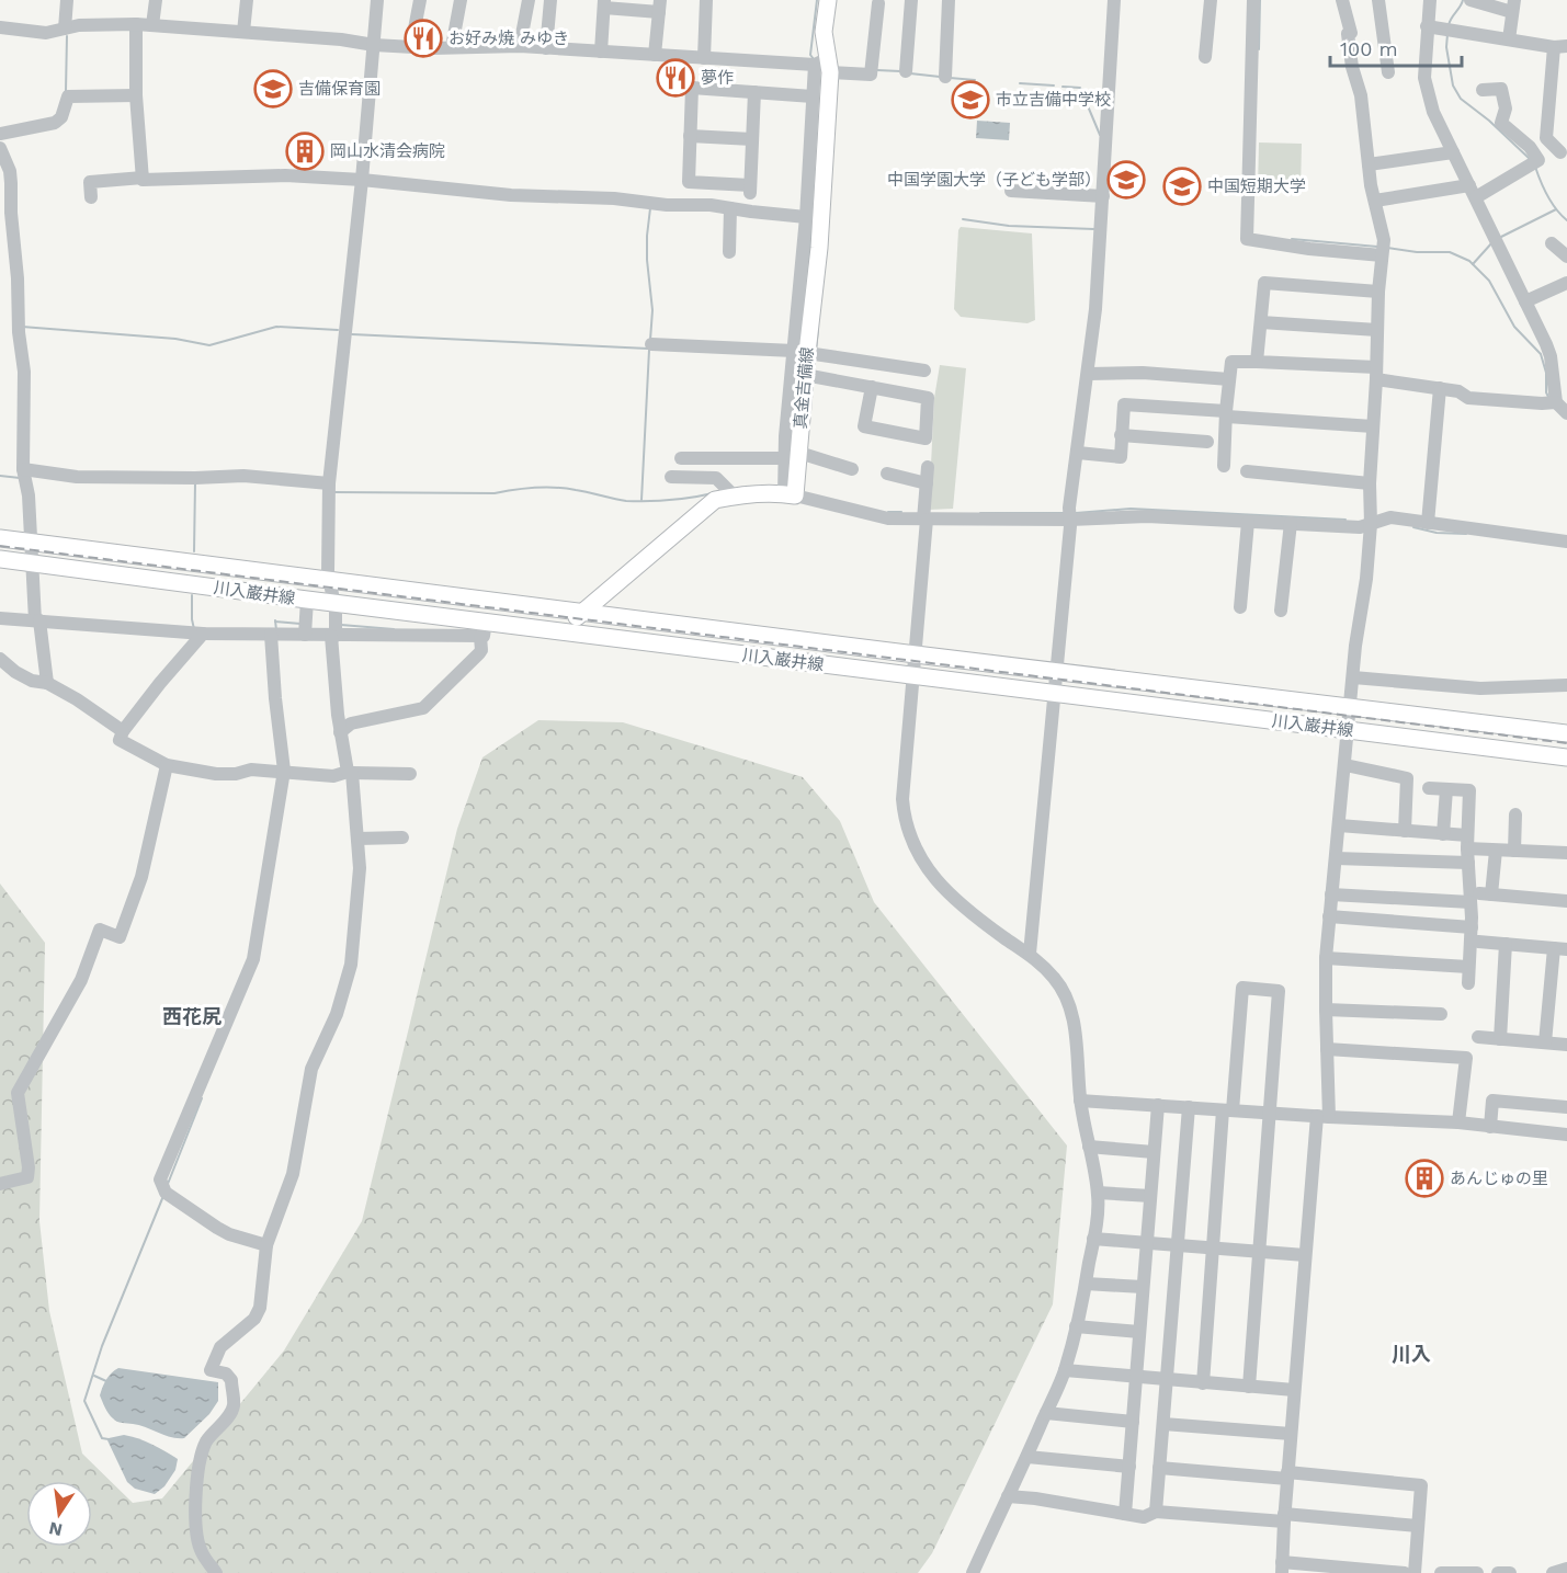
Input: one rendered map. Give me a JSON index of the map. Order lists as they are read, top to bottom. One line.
{"streets":{"main road":["真金吉備線","川入巌井線"]},"districts":["西花尻","川入"],"places":{"restaurant":["お好み焼 みゆき","夢作"],"school or university":["吉備保育園","市立吉備中学校","中国学園大学（子ども学部）","中国短期大学"],"building":["岡山水清会病院","あんじゅの里"]},"scale_bar":"100 m","north":"bottom"}
